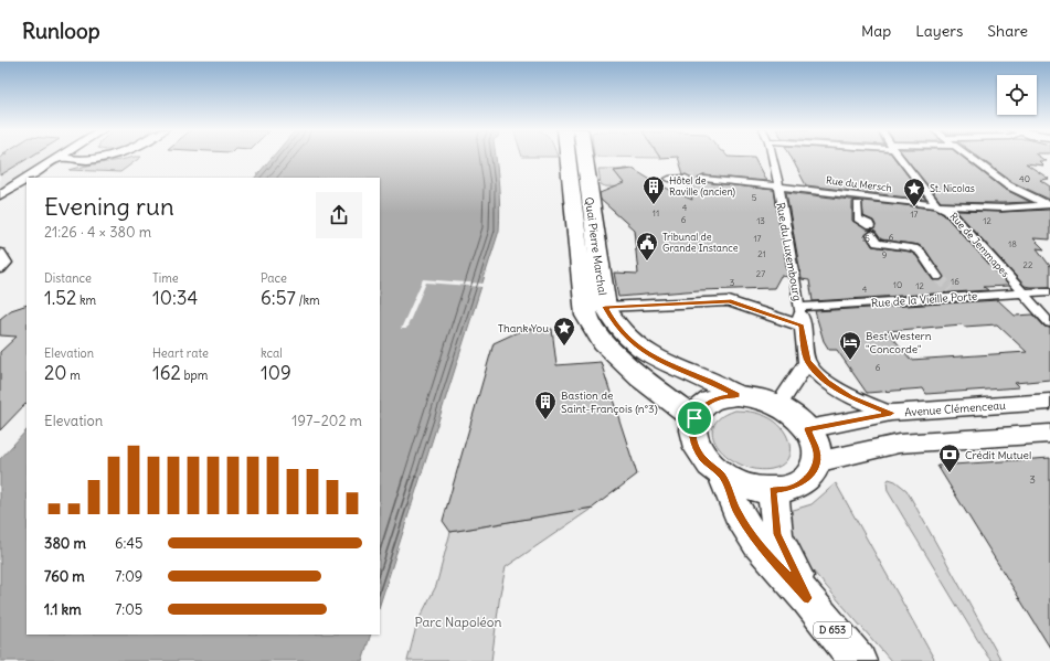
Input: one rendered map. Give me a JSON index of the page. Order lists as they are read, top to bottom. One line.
{"streets":{"main road":["Quai Pierre Marchal","D 653"],"street":["Rue du Mersch","Rue de Jemmapes","Rue du Luxembourg","Rue de la Vieille Porte","Avenue Clémenceau"]},"crossings":[["Rue du Mersch","Rue de Jemmapes"],["Rue du Mersch","Rue du Luxembourg"],["Rue de Jemmapes","Rue de la Vieille Porte"],["Quai Pierre Marchal","Avenue Clémenceau"],["Quai Pierre Marchal","D 653"],["Rue du Luxembourg","Rue de la Vieille Porte"],["Avenue Clémenceau","D 653"]],"parks":["Parc Napoléon"],"places":{"building":["Hôtel de Raville (ancien)","Bastion de Saint-François (n°3)"],"place":["St. Nicolas","Thank You"],"public building":["Tribunal de Grande Instance"],"hotel":["Best Western \"Concorde\""],"bank":["Crédit Mutuel"]},"house_numbers":["40","5","4","11","17","6","13","12","6","17","15","18","21","9","22","27","16","3","10","12","4","6","3"],"page":{"header":"Runloop","nav":["Map","Layers","Share"],"heading":["Evening run","21:26 · 4 × 380 m"],"stats":[["Distance","1.52 km"],["Time","10:34"],["Pace","6:57 /km"],["Elevation","20 m"],["Heart rate","162 bpm"],["kcal","109"]],"chart":["Elevation","197–202 m"],"list":[{"name":"380 m","note":"6:45"},{"name":"760 m","note":"7:09"},{"name":"1.1 km","note":"7:05"}]}}
